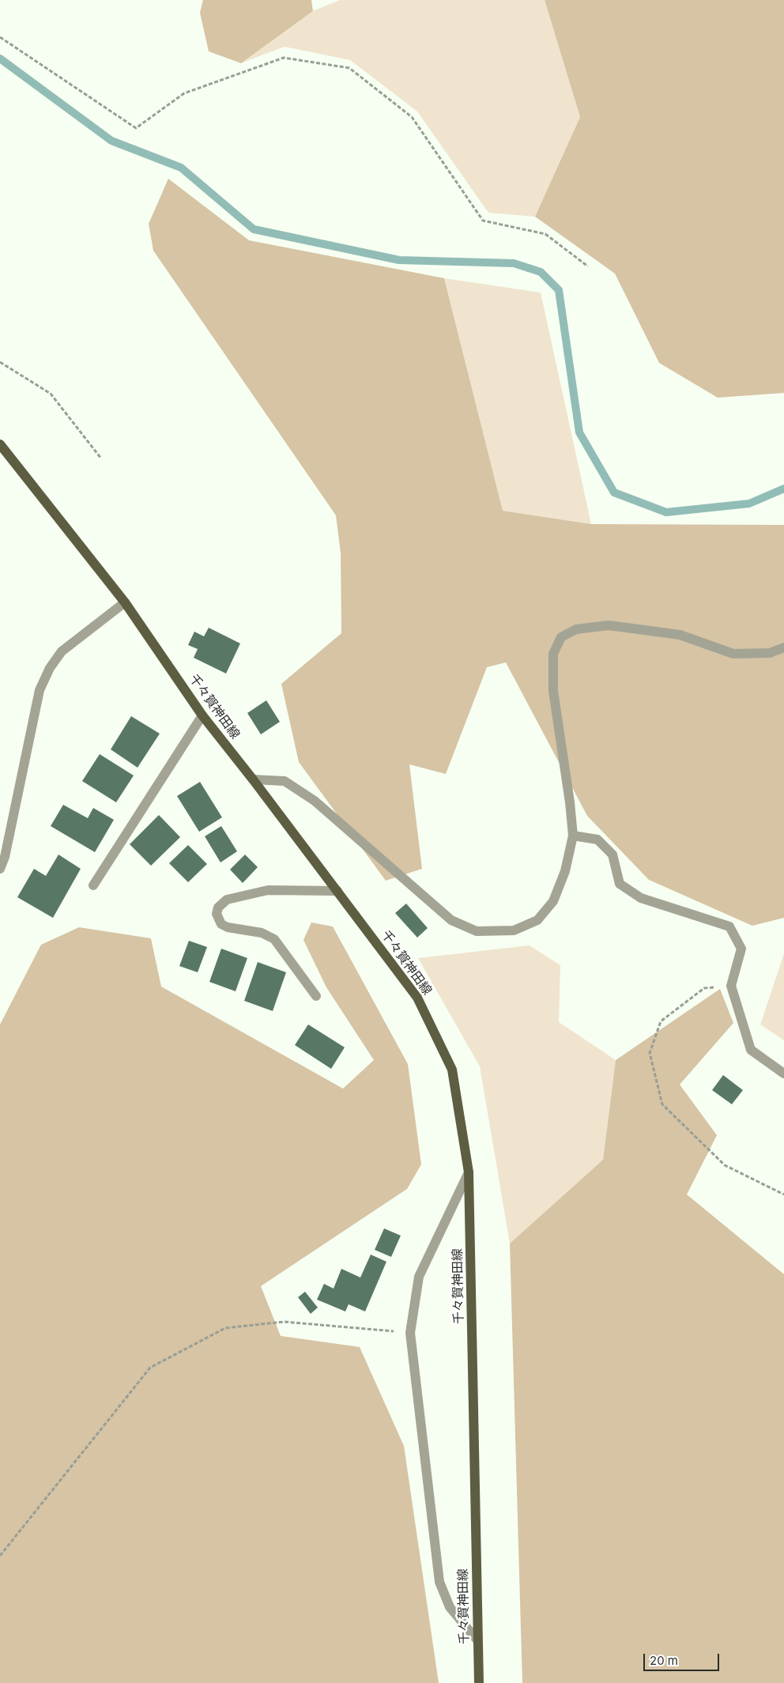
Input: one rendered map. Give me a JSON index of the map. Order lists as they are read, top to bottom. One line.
{"streets":{"main road":["千々賀神田線"]},"scale_bar":"20 m"}
